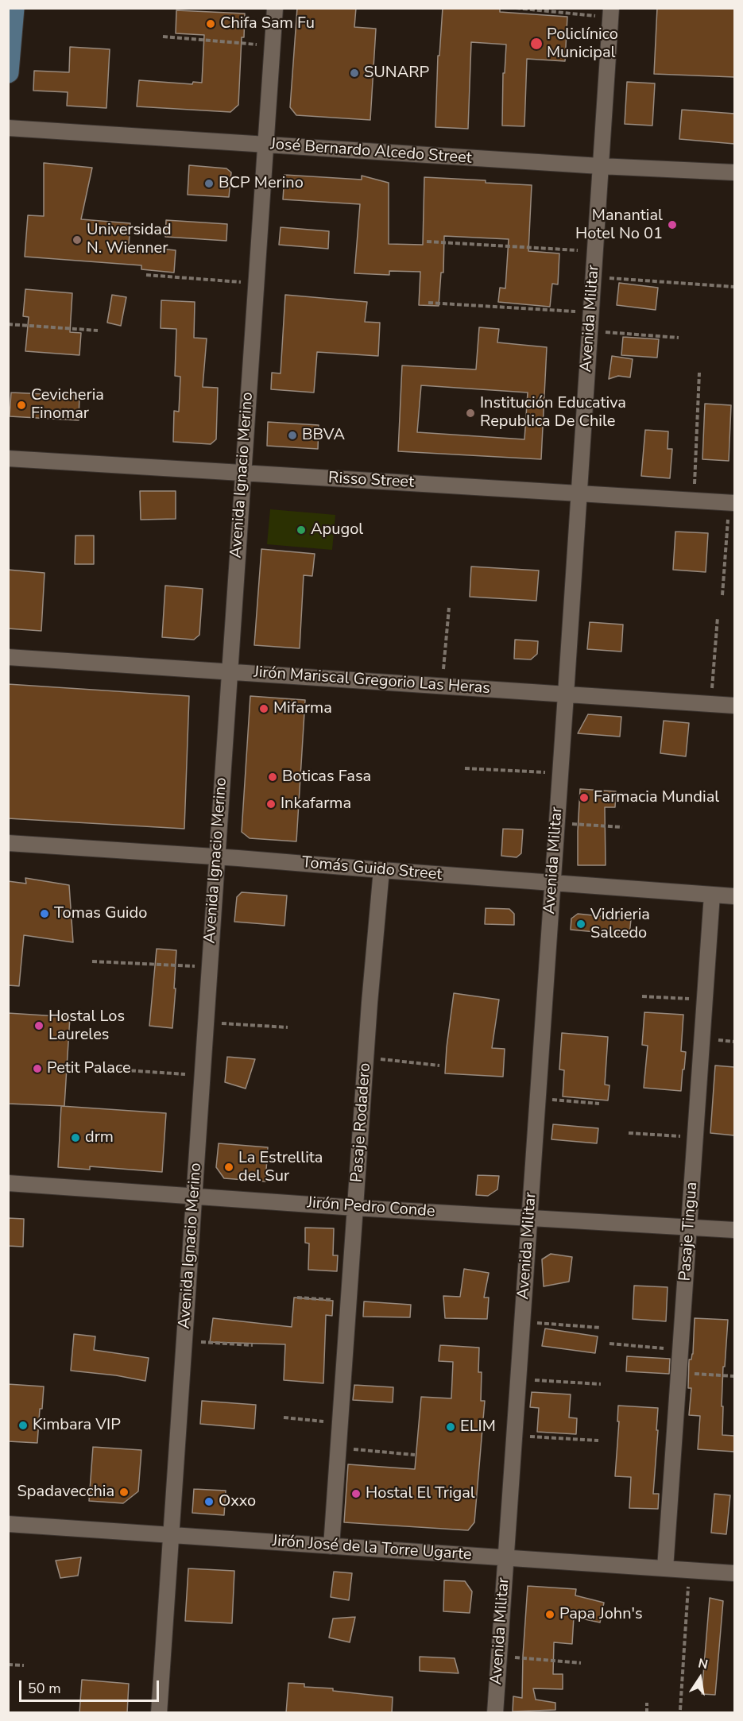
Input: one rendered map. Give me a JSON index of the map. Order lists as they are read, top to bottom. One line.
{"streets":{"street":["José Bernardo Alcedo Street","Avenida Militar","Avenida Ignacio Merino","Risso Street","Jirón Mariscal Gregorio Las Heras","Tomás Guido Street","Pasaje Rodadero","Jirón Pedro Conde","Pasaje Tingua","Jirón José de la Torre Ugarte"]},"crossings":[["José Bernardo Alcedo Street","Avenida Militar"],["José Bernardo Alcedo Street","Avenida Ignacio Merino"],["Avenida Militar","Risso Street"],["Avenida Militar","Jirón Mariscal Gregorio Las Heras"],["Avenida Militar","Tomás Guido Street"],["Avenida Militar","Jirón Pedro Conde"],["Avenida Militar","Jirón José de la Torre Ugarte"],["Avenida Ignacio Merino","Risso Street"],["Avenida Ignacio Merino","Jirón Mariscal Gregorio Las Heras"],["Avenida Ignacio Merino","Tomás Guido Street"],["Avenida Ignacio Merino","Jirón Pedro Conde"],["Avenida Ignacio Merino","Jirón José de la Torre Ugarte"],["Tomás Guido Street","Pasaje Rodadero"],["Tomás Guido Street","Pasaje Tingua"],["Pasaje Rodadero","Jirón Pedro Conde"],["Pasaje Rodadero","Jirón José de la Torre Ugarte"],["Jirón Pedro Conde","Pasaje Tingua"],["Pasaje Tingua","Jirón José de la Torre Ugarte"]],"places":["Chifa Sam Fu","Policlínico Municipal","SUNARP","BCP Merino","Manantial Hotel No 01","Universidad N. Wienner","Cevicheria Finomar","Institución Educativa Republica De Chile","BBVA","Apugol","Mifarma","Boticas Fasa","Farmacia Mundial","Inkafarma","Tomas Guido","Vidrieria Salcedo","Hostal Los Laureles","Petit Palace","drm","La Estrellita del Sur","Kimbara VIP","ELIM","Spadavecchia","Hostal El Trigal","Oxxo","Papa John's"],"scale_bar":"50 m","north":"top"}
